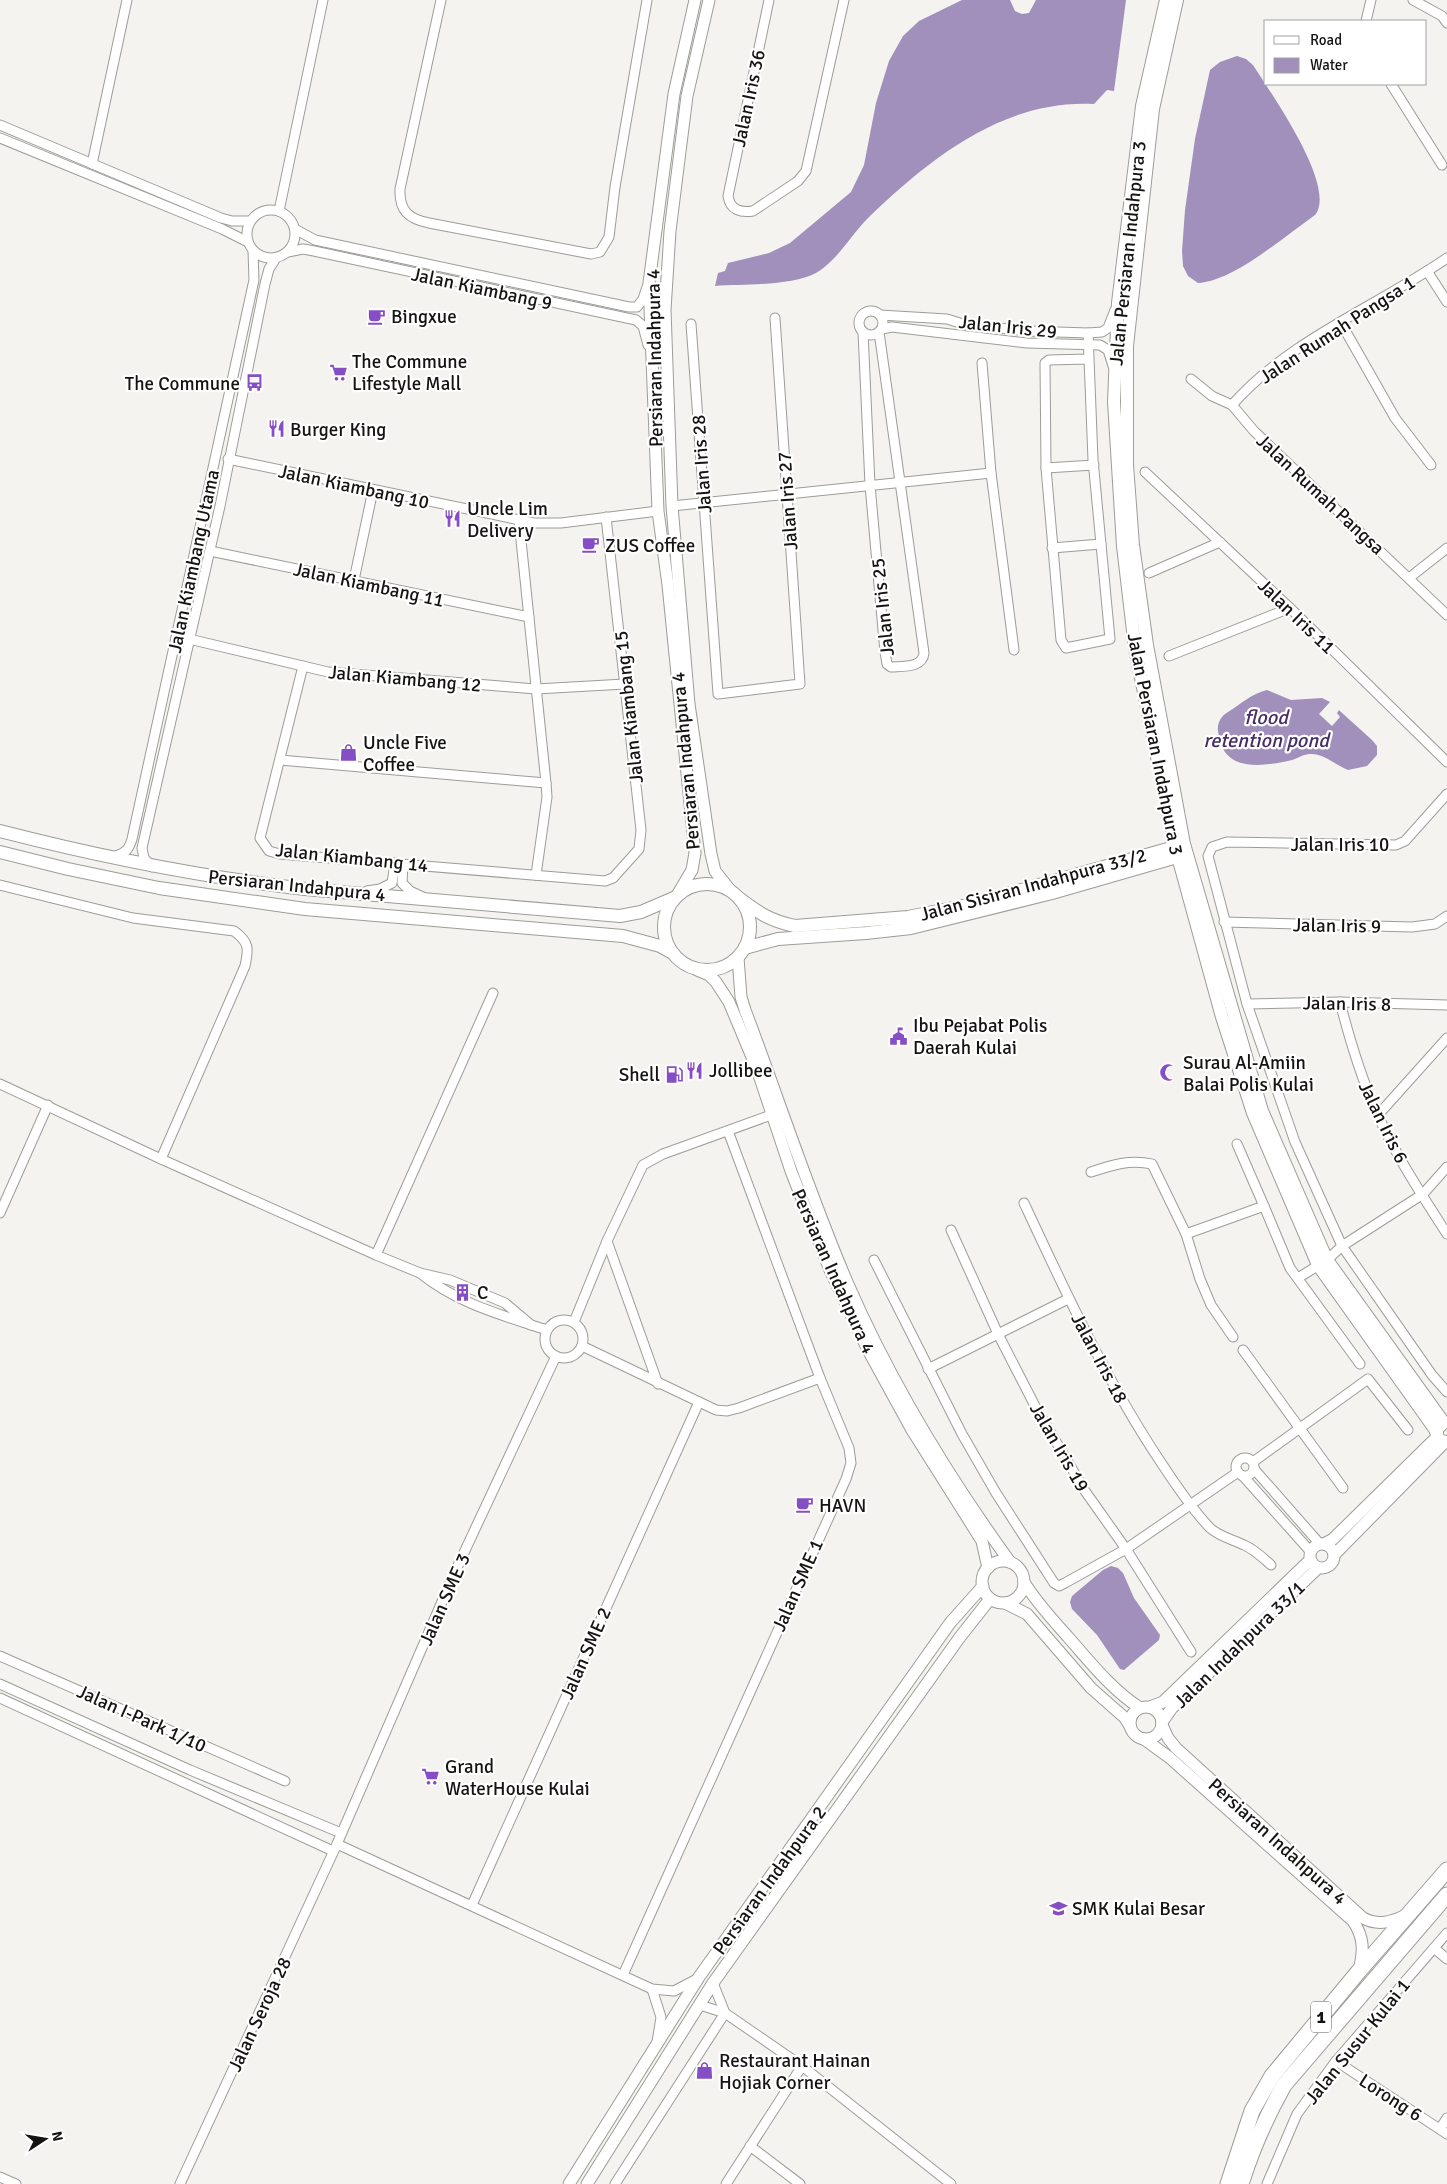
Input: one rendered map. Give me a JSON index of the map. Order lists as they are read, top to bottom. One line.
{"streets":{"highway":["1"],"main road":["Jalan Persiaran Indahpura 3","Persiaran Indahpura 4","Jalan Sisiran Indahpura 33/2"],"street":["Jalan Iris 36","Jalan Kiambang 9","Jalan Iris 29","Jalan Rumah Pangsa 1","Jalan Iris 28","Jalan Kiambang 10","Jalan Rumah Pangsa","Jalan Iris 27","Jalan Kiambang Utama","Jalan Kiambang 11","Jalan Iris 25","Jalan Iris 11","Jalan Kiambang 12","Jalan Kiambang 15","Jalan Iris 10","Jalan Kiambang 14","Jalan Iris 9","Jalan Iris 8","Jalan Iris 6","Jalan Iris 18","Jalan Iris 19","Jalan SME 1","Jalan SME 3","Jalan Indahpura 33/1","Jalan SME 2","Jalan I-Park 1/10","Persiaran Indahpura 2","Jalan Seroja 28","Jalan Susur Kulai 1","Lorong 6"]},"crossings":[["Jalan Persiaran Indahpura 3","Jalan Iris 29"],["Jalan Persiaran Indahpura 3","Jalan Sisiran Indahpura 33/2"],["Jalan Persiaran Indahpura 3","Jalan Indahpura 33/1"],["Jalan Kiambang 9","Persiaran Indahpura 4"],["Jalan Kiambang 9","Jalan Kiambang Utama"],["Jalan Iris 29","Jalan Iris 25"],["Jalan Rumah Pangsa 1","Jalan Rumah Pangsa"],["Persiaran Indahpura 4","Jalan Kiambang 10"],["Persiaran Indahpura 4","Jalan Kiambang Utama"],["Persiaran Indahpura 4","Jalan Sisiran Indahpura 33/2"],["Persiaran Indahpura 4","Jalan Indahpura 33/1"],["Persiaran Indahpura 4","Persiaran Indahpura 2"],["Persiaran Indahpura 4","1"],["Jalan Iris 28","Jalan Iris 27"],["Jalan Kiambang 10","Jalan Kiambang Utama"],["Jalan Kiambang 10","Jalan Kiambang 15"],["Jalan Kiambang Utama","Jalan Kiambang 11"],["Jalan Kiambang Utama","Jalan Kiambang 12"],["Jalan Kiambang 12","Jalan Kiambang 15"],["Jalan Kiambang 12","Jalan Kiambang 14"],["Jalan Kiambang 15","Jalan Kiambang 14"],["Jalan Iris 10","Jalan Iris 9"],["Jalan Iris 8","Jalan Iris 6"],["Jalan SME 3","Jalan Seroja 28"],["Jalan Susur Kulai 1","Lorong 6"]],"water":["flood retention pond"],"places":{"cafe":["Bingxue","ZUS Coffee","HAVN"],"supermarket":["The Commune Lifestyle Mall","Grand WaterHouse Kulai"],"bus stop":["The Commune"],"restaurant":["Burger King","Uncle Lim Delivery","Jollibee"],"shop":["Uncle Five Coffee","Restaurant Hainan Hojiak Corner"],"public building":["Ibu Pejabat Polis Daerah Kulai"],"mosque":["Surau Al-Amiin Balai Polis Kulai"],"fuel station":["Shell"],"building":["C"],"school or university":["SMK Kulai Besar"]},"legend":["Road","Water"],"north":"right"}
